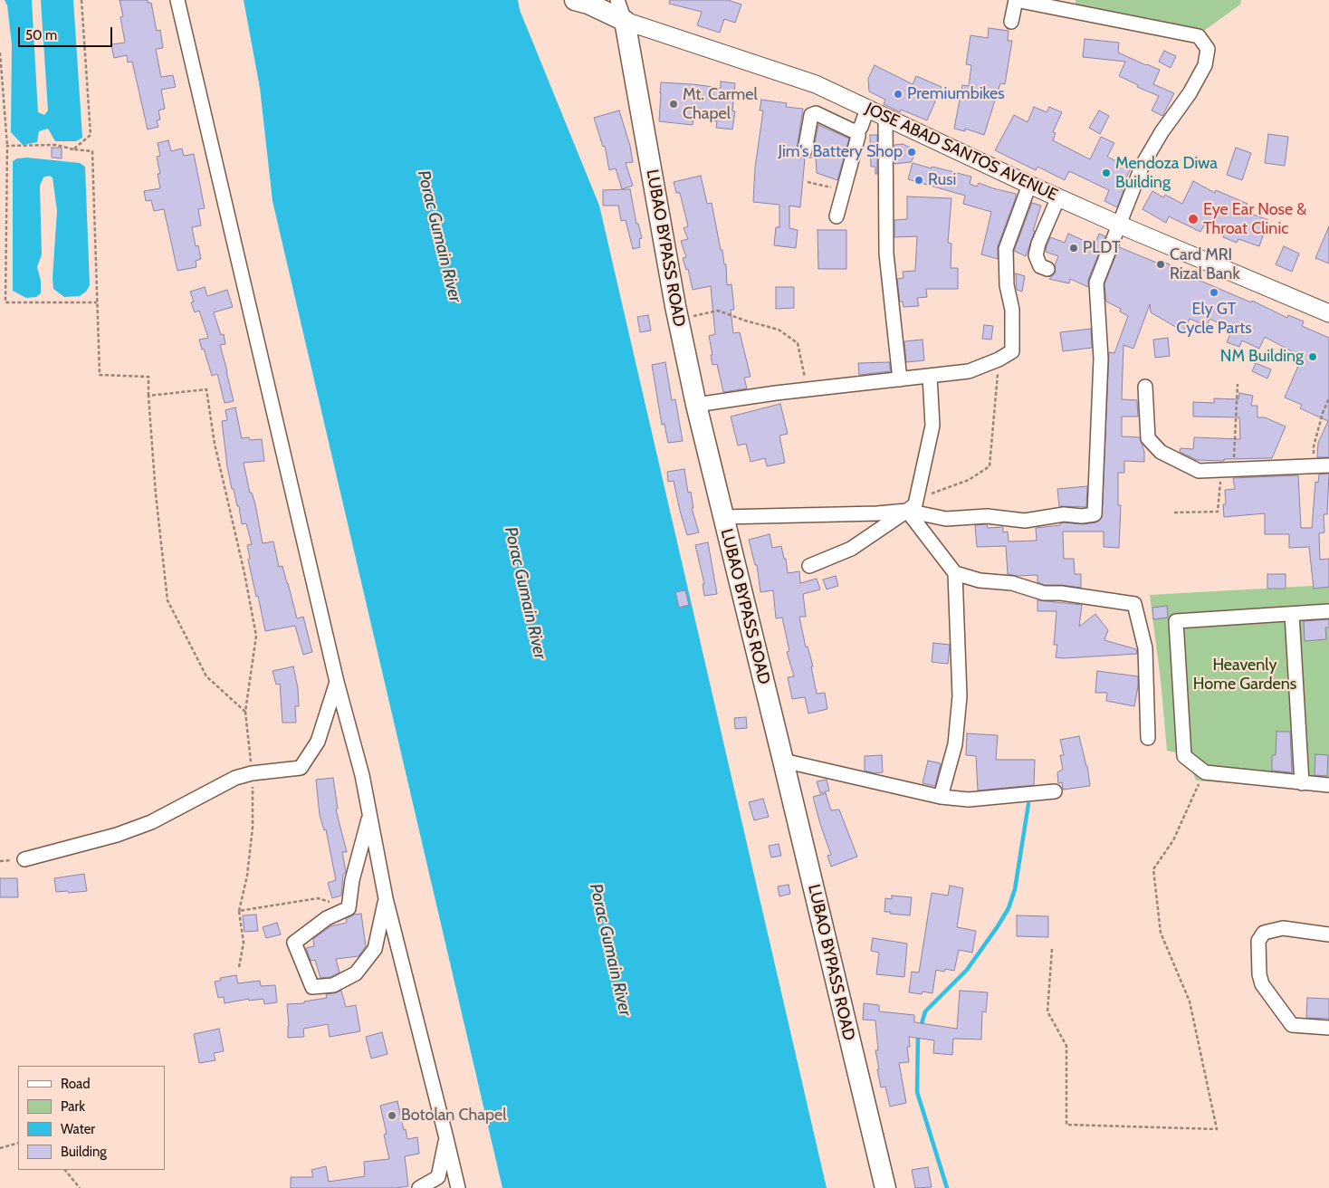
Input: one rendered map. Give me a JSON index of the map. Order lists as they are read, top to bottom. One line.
{"streets":{"highway":["JOSE ABAD SANTOS AVENUE","LUBAO BYPASS ROAD"]},"crossings":[["JOSE ABAD SANTOS AVENUE","LUBAO BYPASS ROAD"]],"water":["Porac Gumain River"],"parks":["Heavenly Home Gardens"],"places":["Premiumbikes","Mt. Carmel Chapel","Jim's Battery Shop","Mendoza Diwa Building","Rusi","Eye Ear Nose & Throat Clinic","PLDT","Card MRI Rizal Bank","Ely GT Cycle Parts","NM Building","Botolan Chapel"],"legend":["Road","Park","Water","Building"],"scale_bar":"50 m"}
